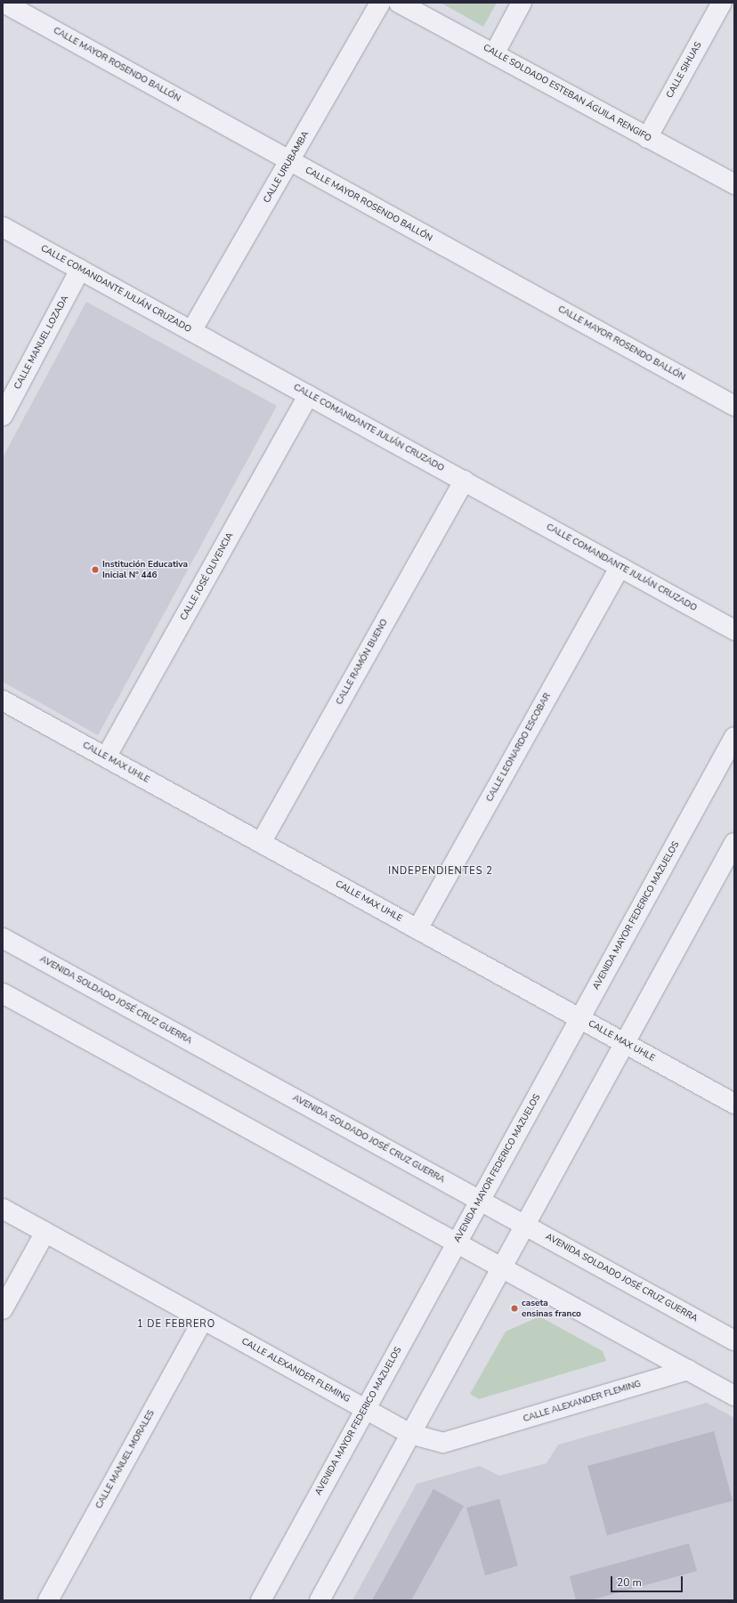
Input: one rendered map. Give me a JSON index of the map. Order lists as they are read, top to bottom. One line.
{"streets":{"street":["CALLE MAYOR ROSENDO BALLÓN","CALLE SIHUAS","CALLE SOLDADO ESTEBAN ÁGUILA RENGIFO","CALLE URUBAMBA","CALLE COMANDANTE JULIÁN CRUZADO","CALLE MANUEL LOZADA","CALLE JOSÉ OLIVENCIA","CALLE RAMÓN BUENO","CALLE LEONARDO ESCOBAR","CALLE MAX UHLE","AVENIDA MAYOR FEDERICO MAZUELOS","AVENIDA SOLDADO JOSÉ CRUZ GUERRA","CALLE ALEXANDER FLEMING","CALLE MANUEL MORALES"]},"crossings":[["CALLE MAYOR ROSENDO BALLÓN","CALLE URUBAMBA"],["CALLE SIHUAS","CALLE SOLDADO ESTEBAN ÁGUILA RENGIFO"],["CALLE URUBAMBA","CALLE COMANDANTE JULIÁN CRUZADO"],["CALLE COMANDANTE JULIÁN CRUZADO","CALLE MANUEL LOZADA"],["CALLE COMANDANTE JULIÁN CRUZADO","CALLE JOSÉ OLIVENCIA"],["CALLE COMANDANTE JULIÁN CRUZADO","CALLE RAMÓN BUENO"],["CALLE COMANDANTE JULIÁN CRUZADO","CALLE LEONARDO ESCOBAR"],["CALLE JOSÉ OLIVENCIA","CALLE MAX UHLE"],["CALLE RAMÓN BUENO","CALLE MAX UHLE"],["CALLE LEONARDO ESCOBAR","CALLE MAX UHLE"],["CALLE MAX UHLE","AVENIDA MAYOR FEDERICO MAZUELOS"],["AVENIDA MAYOR FEDERICO MAZUELOS","AVENIDA SOLDADO JOSÉ CRUZ GUERRA"],["AVENIDA MAYOR FEDERICO MAZUELOS","CALLE ALEXANDER FLEMING"],["CALLE ALEXANDER FLEMING","CALLE MANUEL MORALES"]],"districts":["INDEPENDIENTES 2","1 DE FEBRERO"],"places":["Institución Educativa Inicial Nº 446","caseta ensinas franco"],"scale_bar":"20 m"}
